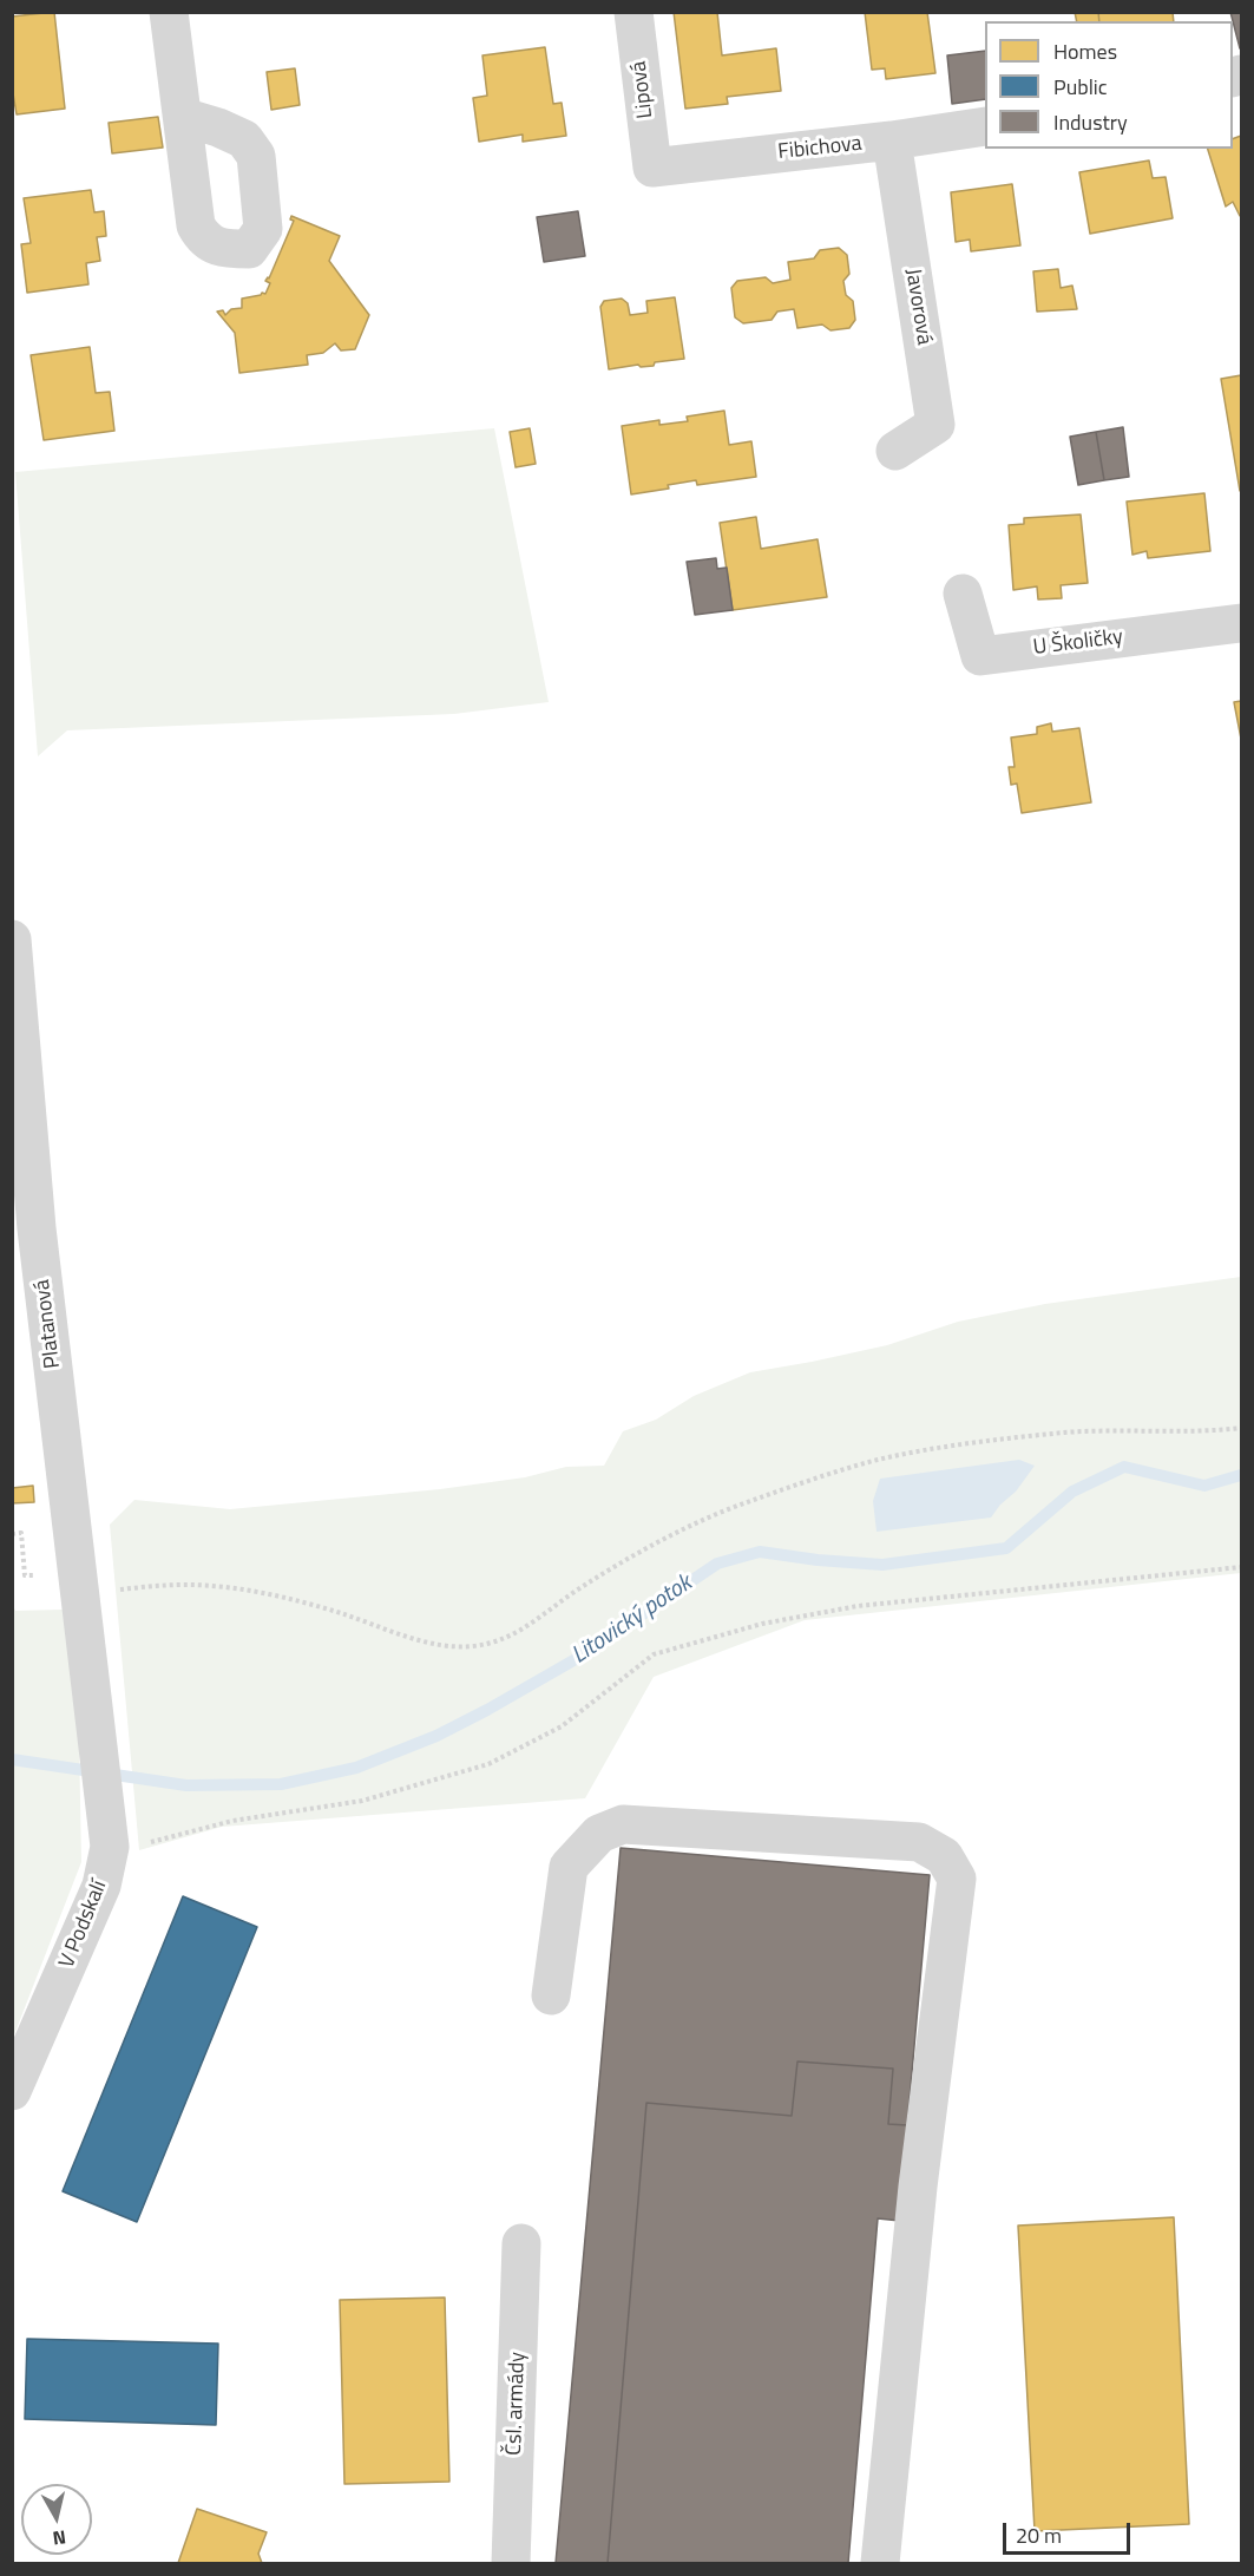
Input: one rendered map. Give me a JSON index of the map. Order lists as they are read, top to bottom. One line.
{"streets":{"street":["Lipová","Fibichova","Javorová","U Školičky","Platanová","V Podskalí","Čsl. armády"]},"crossings":[["Lipová","Fibichova"],["Fibichova","Javorová"],["Platanová","V Podskalí"]],"water":["Litovický potok"],"legend":["Homes","Public","Industry"],"scale_bar":"20 m","north":"bottom"}
